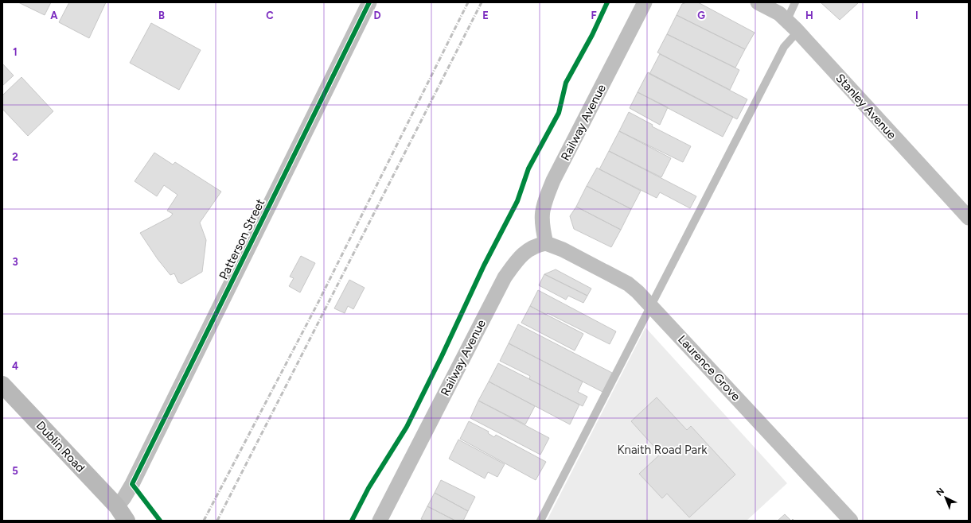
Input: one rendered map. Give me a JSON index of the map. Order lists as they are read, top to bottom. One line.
{"streets":{"main road":["Dublin Road"],"street":["Stanley Avenue","Railway Avenue","Patterson Street","Laurence Grove"]},"crossings":[["Railway Avenue","Laurence Grove"],["Patterson Street","Dublin Road"]],"parks":["Knaith Road Park"],"north":"top left","grid":{"columns":["A","B","C","D","E","F","G","H","I"],"rows":["1","2","3","4","5"]}}
